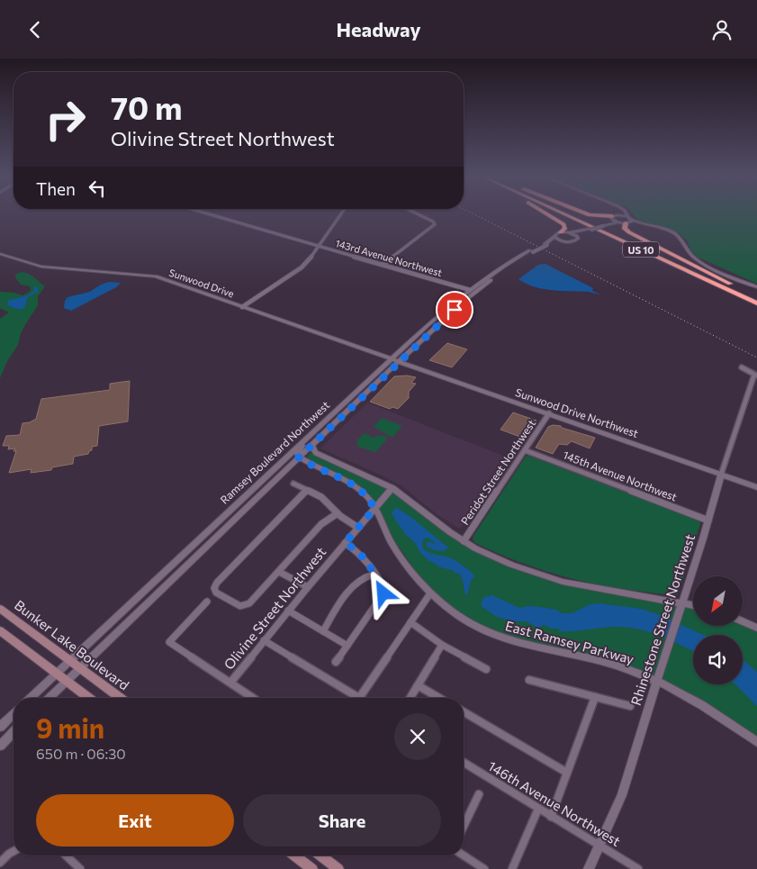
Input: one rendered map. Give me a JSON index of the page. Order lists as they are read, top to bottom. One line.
{"streets":{"highway":["US 10"],"main road":["Bunker Lake Boulevard"],"street":["143rd Avenue Northwest","Sunwood Drive","Sunwood Drive Northwest","Ramsey Boulevard Northwest","Peridot Street Northwest","145th Avenue Northwest","Olivine Street Northwest","Rhinestone Street Northwest","East Ramsey Parkway","146th Avenue Northwest"]},"crossings":[["143rd Avenue Northwest","Ramsey Boulevard Northwest"],["Sunwood Drive","Sunwood Drive Northwest"],["Sunwood Drive","Ramsey Boulevard Northwest"],["Sunwood Drive Northwest","Ramsey Boulevard Northwest"],["Sunwood Drive Northwest","Peridot Street Northwest"],["Sunwood Drive Northwest","Rhinestone Street Northwest"],["Ramsey Boulevard Northwest","East Ramsey Parkway"],["Ramsey Boulevard Northwest","Bunker Lake Boulevard"],["Peridot Street Northwest","145th Avenue Northwest"],["145th Avenue Northwest","Rhinestone Street Northwest"],["Olivine Street Northwest","East Ramsey Parkway"],["Rhinestone Street Northwest","East Ramsey Parkway"],["Rhinestone Street Northwest","146th Avenue Northwest"]],"north":"bottom left","page":{"header":"Headway","turn":["70 m","Olivine Street Northwest"],"then":"Then","heading":["9 min","650 m · 06:30"],"buttons":["Exit","Share"]}}
